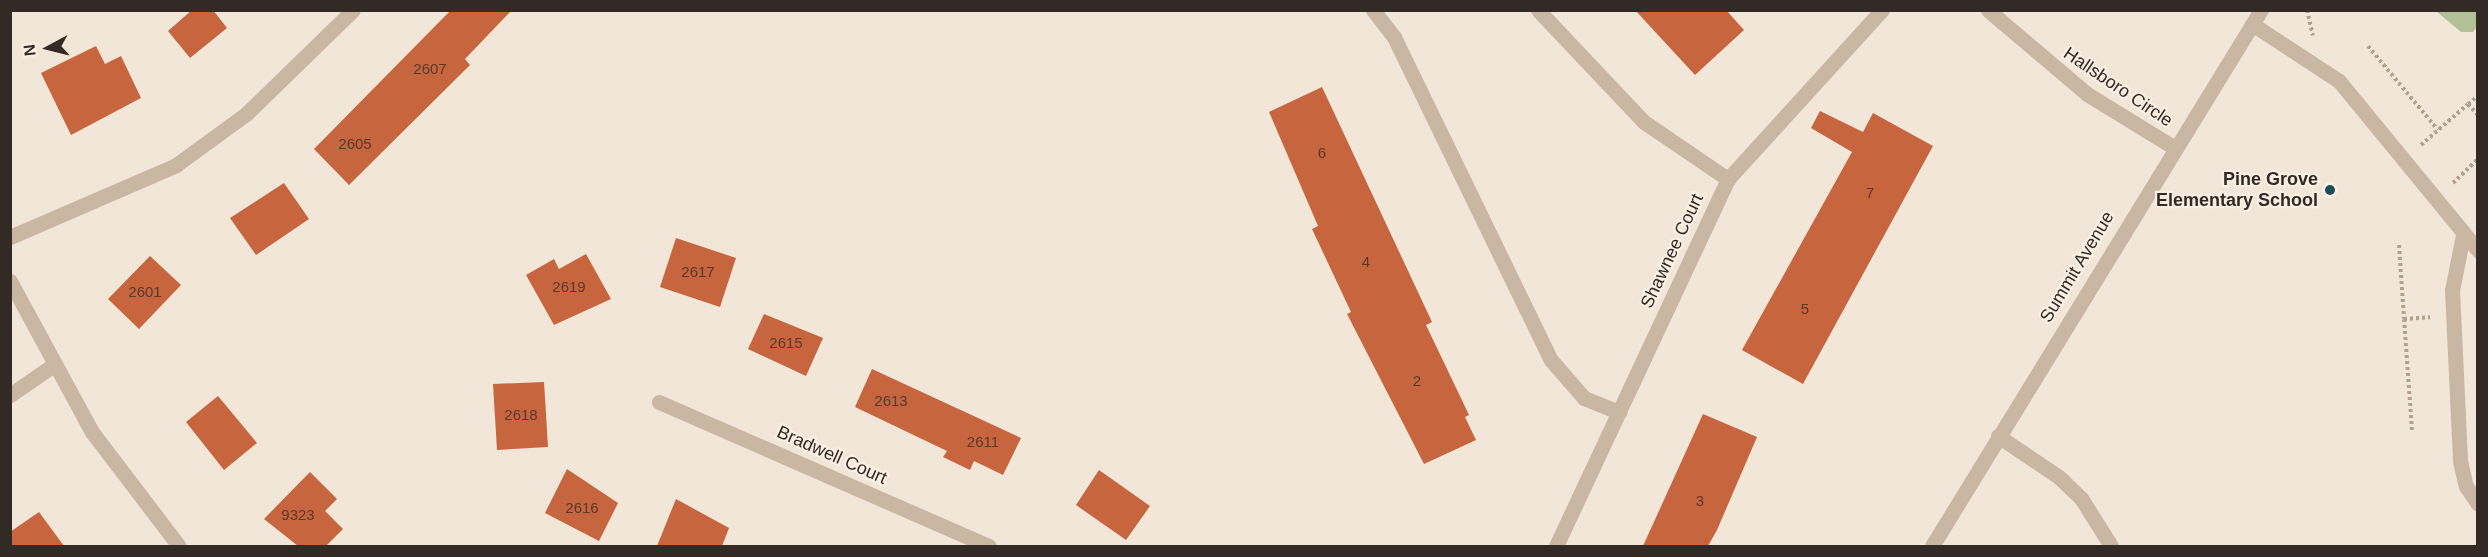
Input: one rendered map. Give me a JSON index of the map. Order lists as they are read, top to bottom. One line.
{"streets":{"street":["Hallsboro Circle","Shawnee Court","Summit Avenue","Bradwell Court"]},"crossings":[["Hallsboro Circle","Summit Avenue"]],"places":["Pine Grove Elementary School"],"house_numbers":["2607","2605","6","7","4","2617","2619","2601","5","2615","2","2613","2618","2611","3","2616","9323"],"north":"left"}
